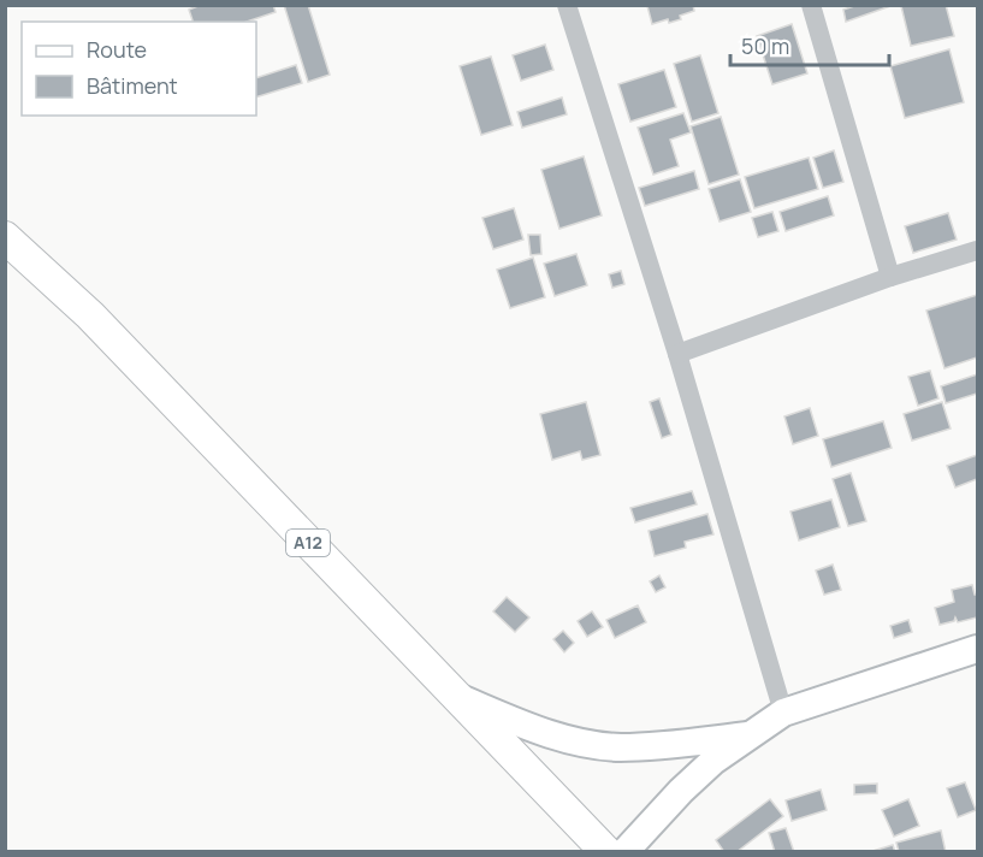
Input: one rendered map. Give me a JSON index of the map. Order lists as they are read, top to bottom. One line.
{"streets":{"main road":["A12"]},"legend":["Route","Bâtiment"],"scale_bar":"50 m"}
